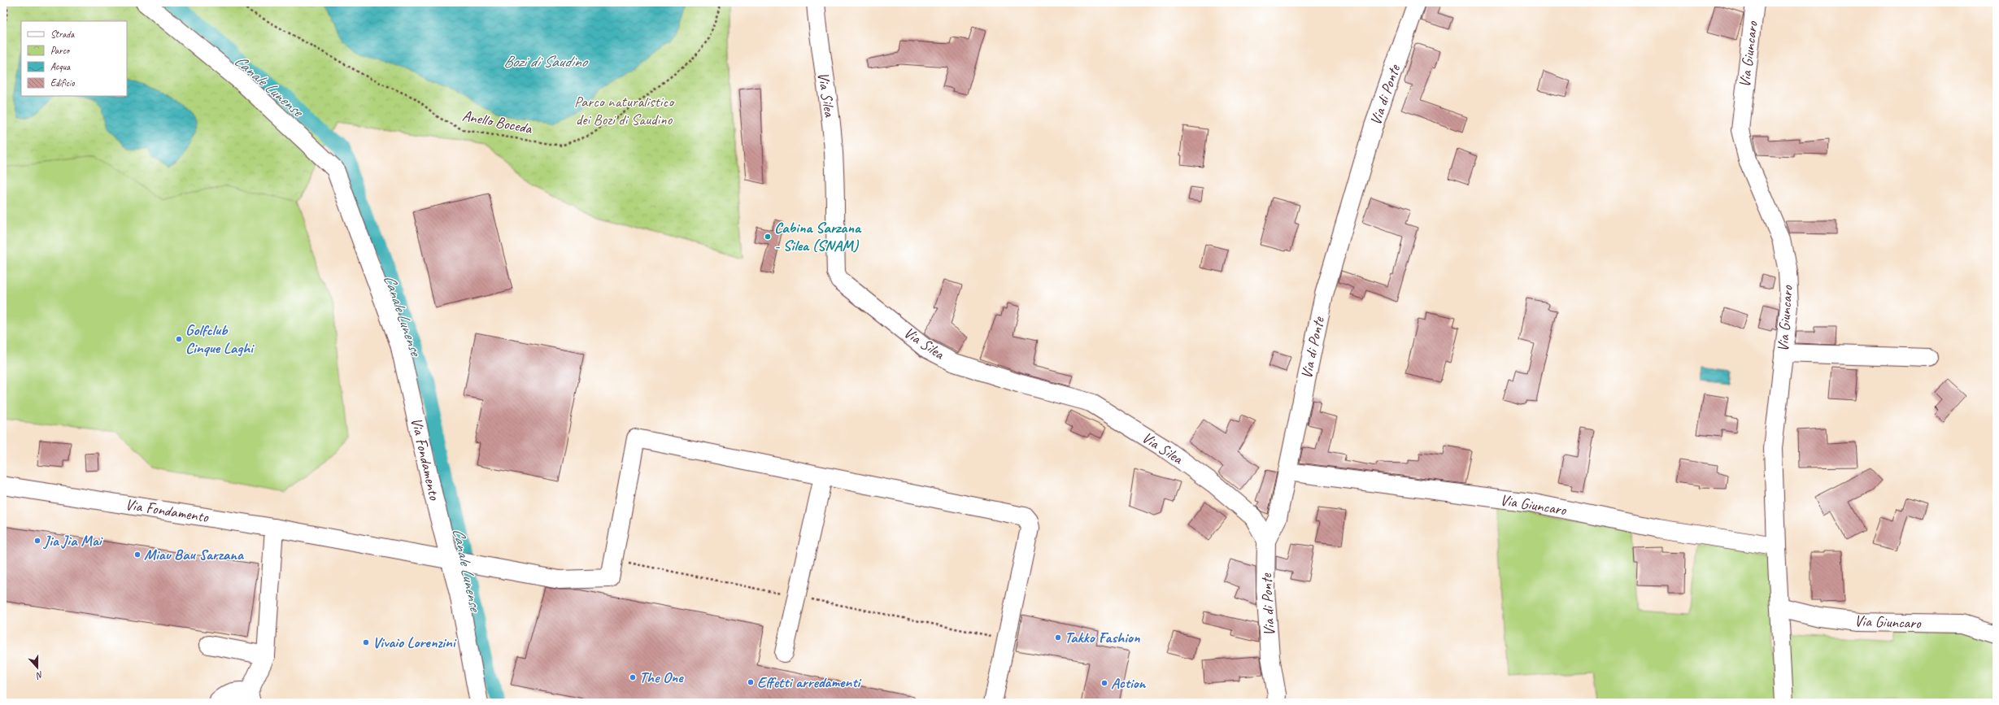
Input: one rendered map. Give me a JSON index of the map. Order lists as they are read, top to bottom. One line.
{"streets":{"street":["Via Giuncaro","Via Silea","Via di Ponte","Via Fondamento"],"path":["Anello Boceda"]},"crossings":[["Via Giuncaro","Via di Ponte"],["Via Silea","Via di Ponte"]],"water":["Bozi di Saudino","Canale Lunense"],"parks":["Parco naturalistico dei Bozi di Saudino"],"places":["Cabina Sarzana - Silea (SNAM)","Golfclub Cinque Laghi","Jia Jia Mai","Miau Bau Sarzana","Takko Fashion","Vivaio Lorenzini","The One","Effetti arredamenti","Action"],"legend":["Strada","Parco","Acqua","Edificio"],"north":"bottom"}
